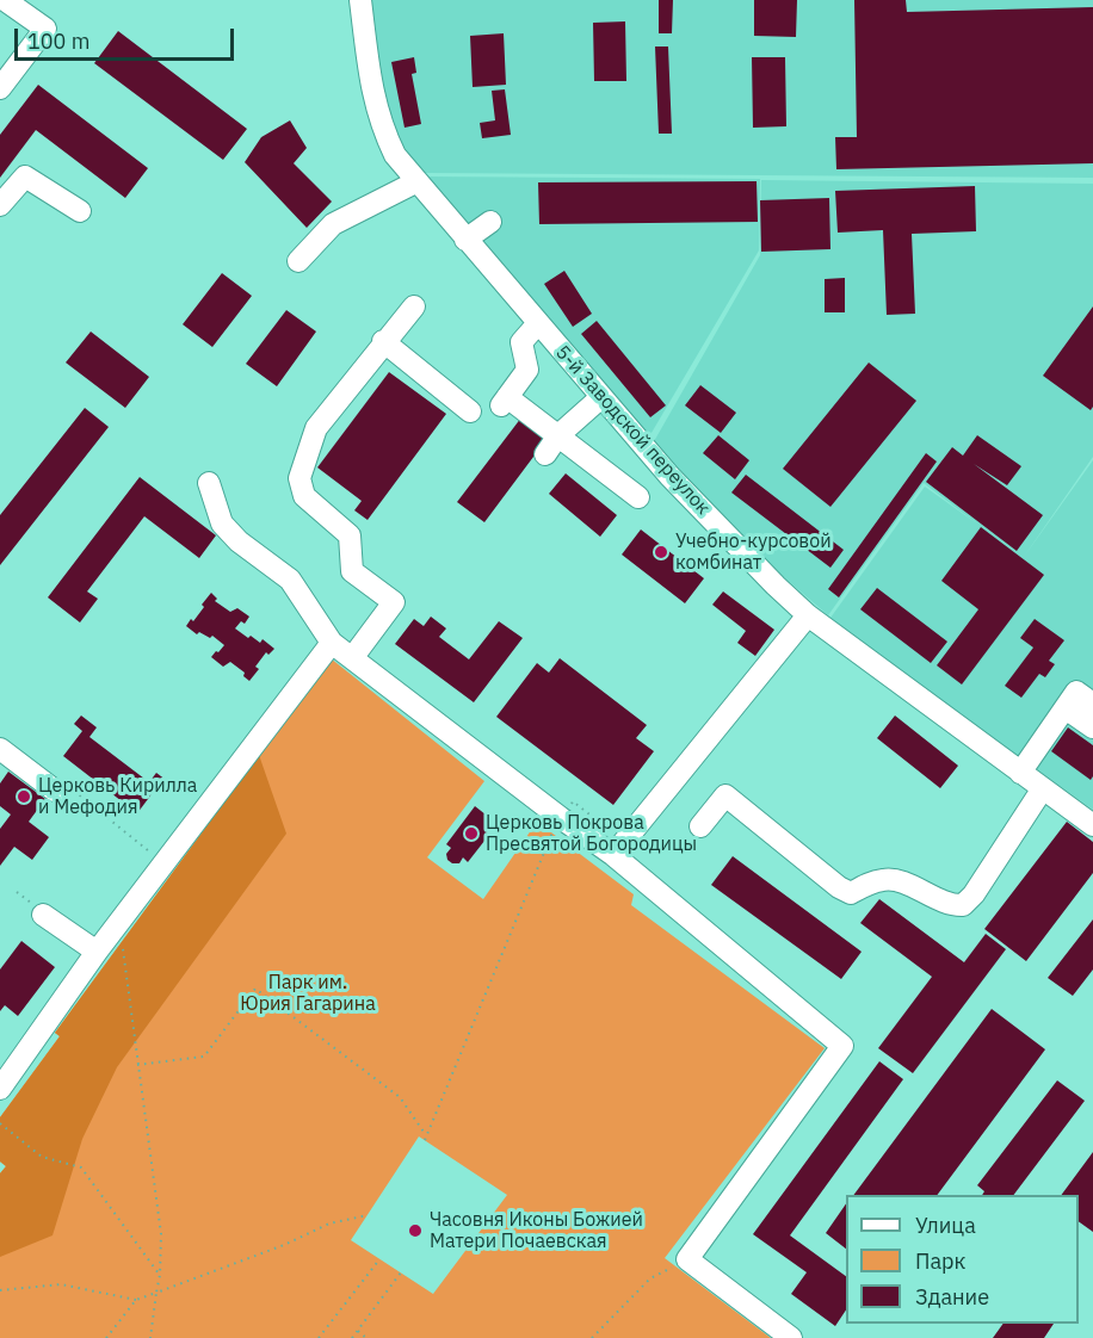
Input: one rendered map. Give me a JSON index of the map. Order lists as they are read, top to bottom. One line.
{"streets":{"street":["5-й Заводской переулок"]},"parks":["Парк им. Юрия Гагарина"],"places":["Учебно-курсовой комбинат","Церковь Кирилла и Мефодия","Церковь Покрова Пресвятой Богородицы","Часовня Иконы Божией Матери Почаевская"],"legend":["Улица","Парк","Здание"],"scale_bar":"100 m"}
